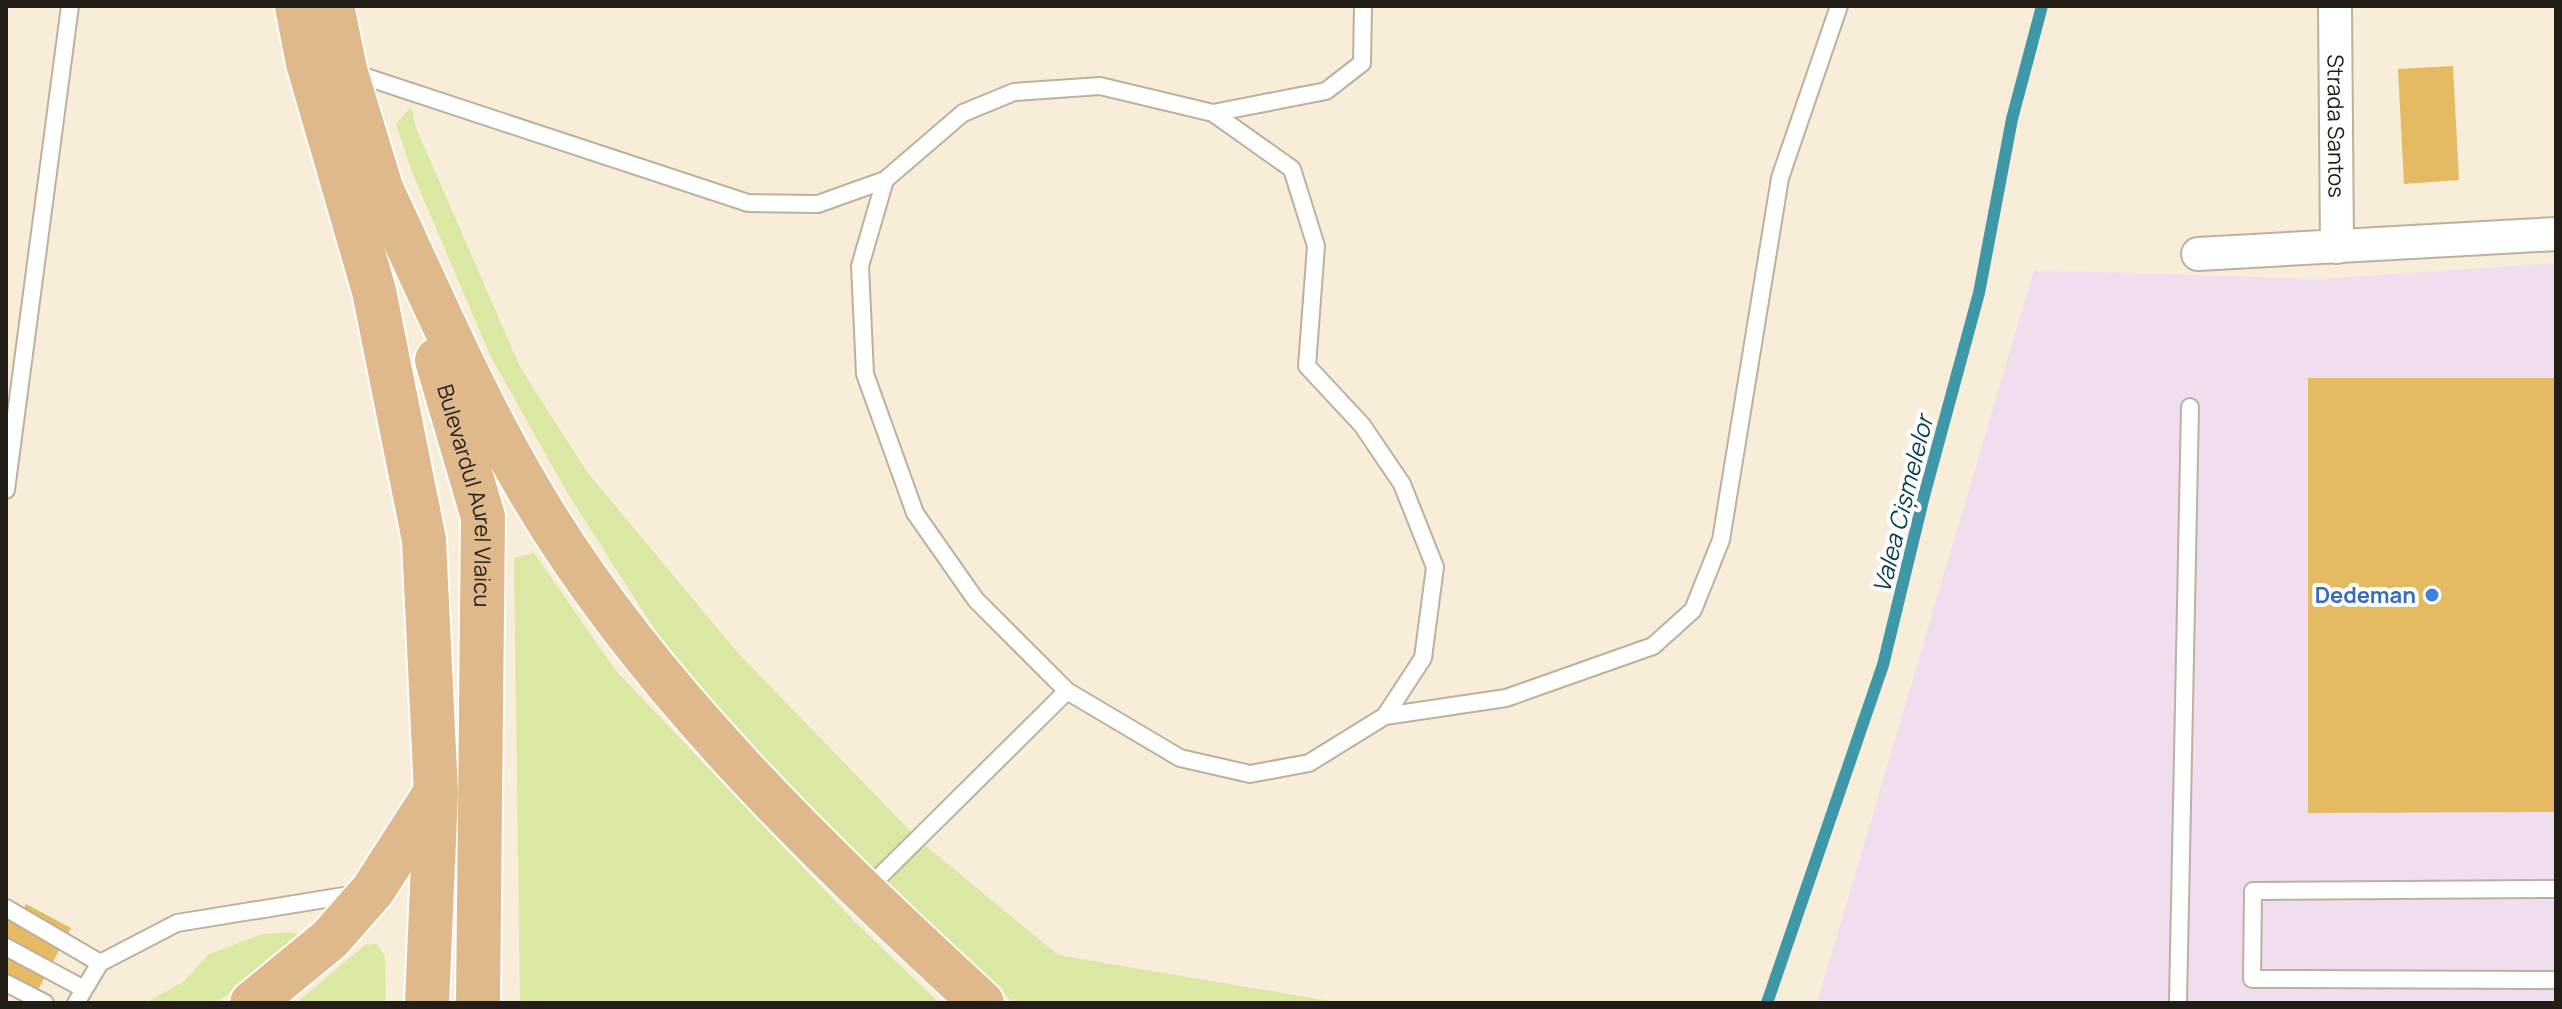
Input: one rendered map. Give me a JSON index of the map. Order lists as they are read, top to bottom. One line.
{"streets":{"main road":["Bulevardul Aurel Vlaicu"],"street":["Strada Santos"]},"water":["Valea Cișmelelor"],"places":["Dedeman"]}
